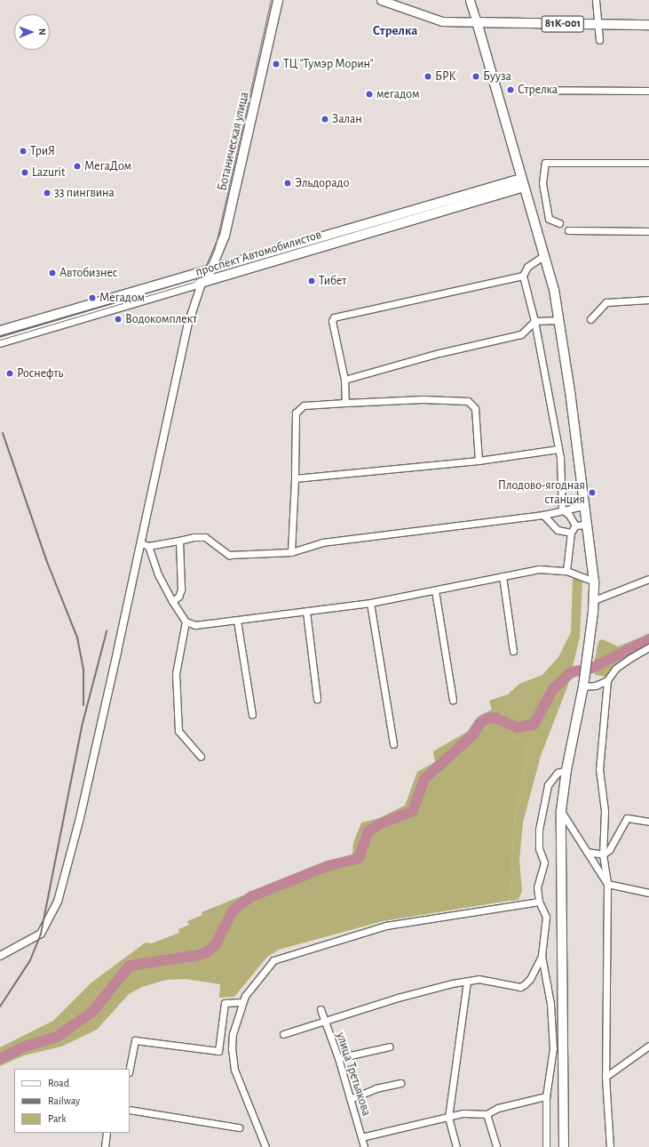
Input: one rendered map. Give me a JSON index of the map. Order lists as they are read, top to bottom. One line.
{"streets":{"main road":["81К-001","Ботаническая улица","проспект Автомобилистов"],"street":["улица Третьякова"]},"crossings":[["Ботаническая улица","проспект Автомобилистов"]],"districts":["Стрелка"],"places":["ТЦ \"Тумэр Морин\"","БРК","Бууза","Стрелка","мегадом","Залан","ТриЯ","МегаДом","Lazurit","Эльдорадо","33 пингвина","Автобизнес","Тибет","Мегадом","Водокомплект","Роснефть","Плодово-ягодная станция"],"legend":["Road","Railway","Park"],"north":"right"}
